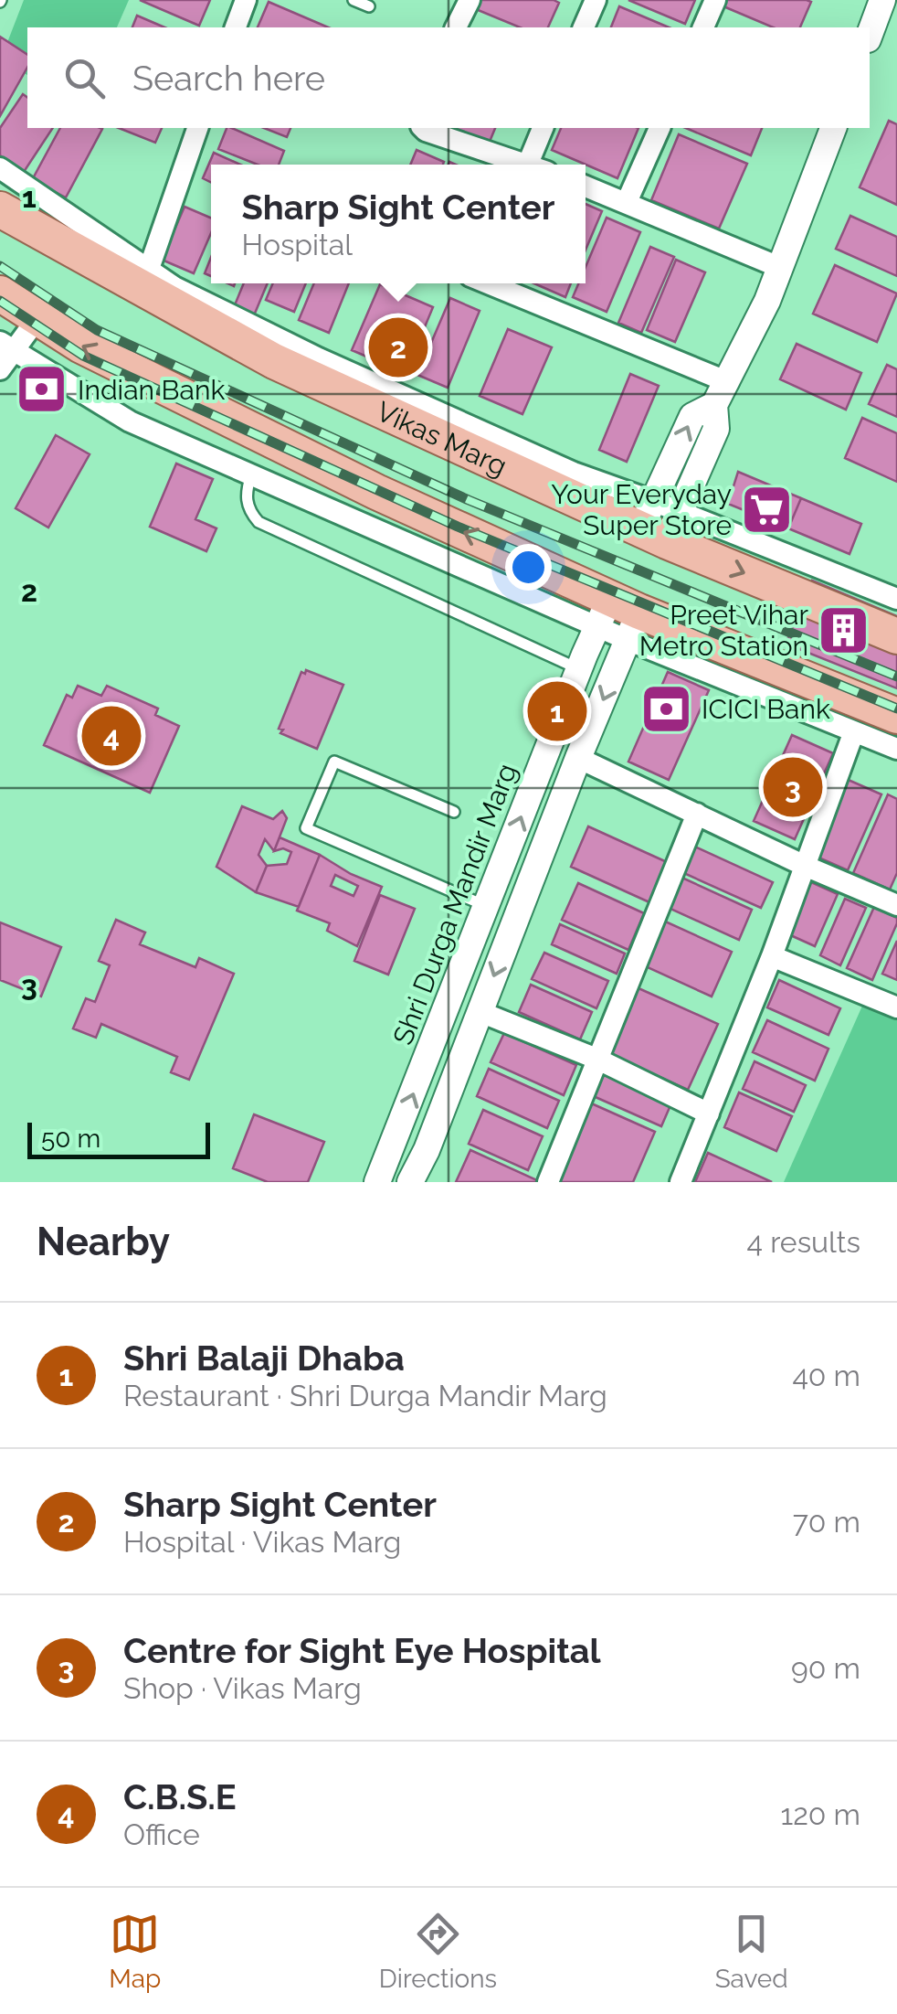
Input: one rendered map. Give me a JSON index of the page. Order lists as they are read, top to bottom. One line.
{"streets":{"main road":["Vikas Marg"],"street":["Shri Durga Mandir Marg"]},"places":{"bank":["Indian Bank","ICICI Bank"],"supermarket":["Your Everyday Super Store"],"building":["Preet Vihar Metro Station"]},"scale_bar":"50 m","page":{"search":"Search here","popup":["Sharp Sight Center","Hospital"],"pins":["2","1","4","3"],"scale":"50 m","heading":["Nearby","4 results"],"list":[{"mark":"1","name":"Shri Balaji Dhaba","note":"Restaurant · Shri Durga Mandir Marg","value":"40 m"},{"mark":"2","name":"Sharp Sight Center","note":"Hospital · Vikas Marg","value":"70 m"},{"mark":"3","name":"Centre for Sight Eye Hospital","note":"Shop · Vikas Marg","value":"90 m"},{"mark":"4","name":"C.B.S.E","note":"Office","value":"120 m"}],"nav":["Map","Directions","Saved"]},"grid":{"rows":["1","2","3"]}}
